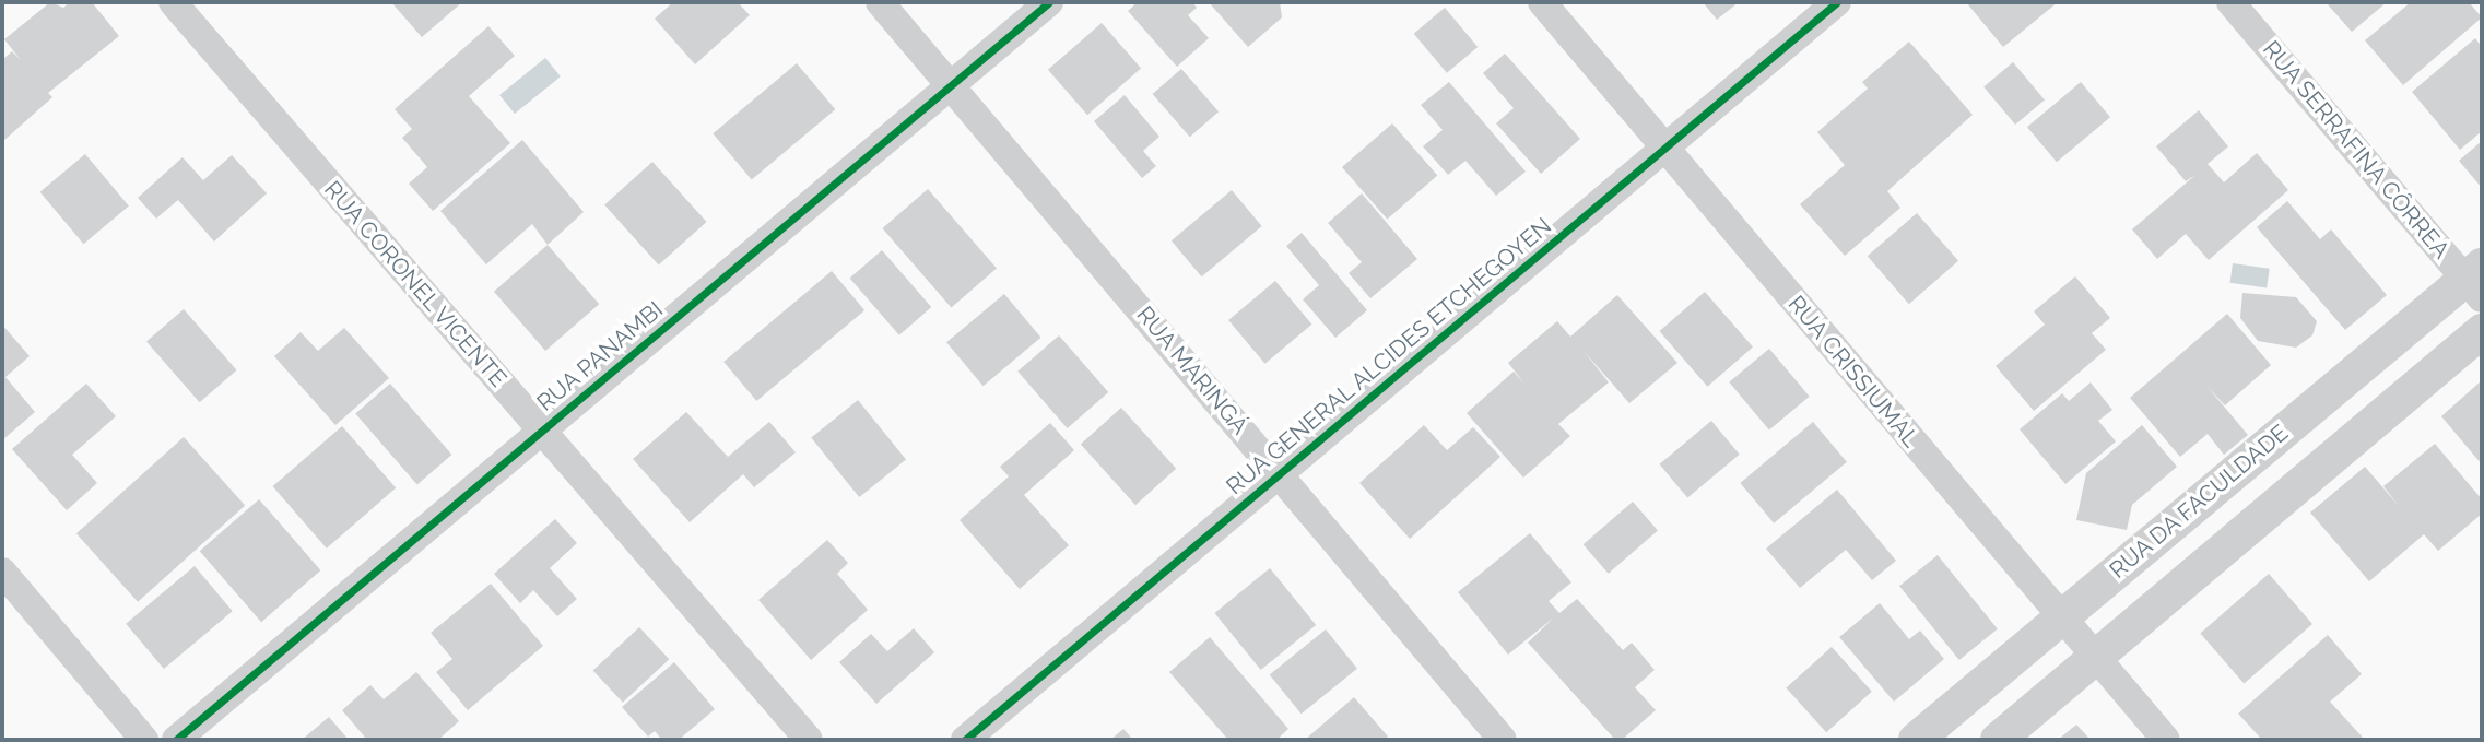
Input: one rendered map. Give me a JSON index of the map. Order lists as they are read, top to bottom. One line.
{"streets":{"street":["RUA SERRAFINA CÔRREA","RUA CORONEL VICENTE","RUA PANAMBI","RUA GENERAL ALCIDES ETCHEGOYEN","RUA MARINGÁ","RUA CRISSIUMAL","RUA DA FACULDADE"]},"crossings":[["RUA SERRAFINA CÔRREA","RUA DA FACULDADE"],["RUA CORONEL VICENTE","RUA PANAMBI"],["RUA PANAMBI","RUA MARINGÁ"],["RUA GENERAL ALCIDES ETCHEGOYEN","RUA MARINGÁ"],["RUA GENERAL ALCIDES ETCHEGOYEN","RUA CRISSIUMAL"],["RUA CRISSIUMAL","RUA DA FACULDADE"]]}
